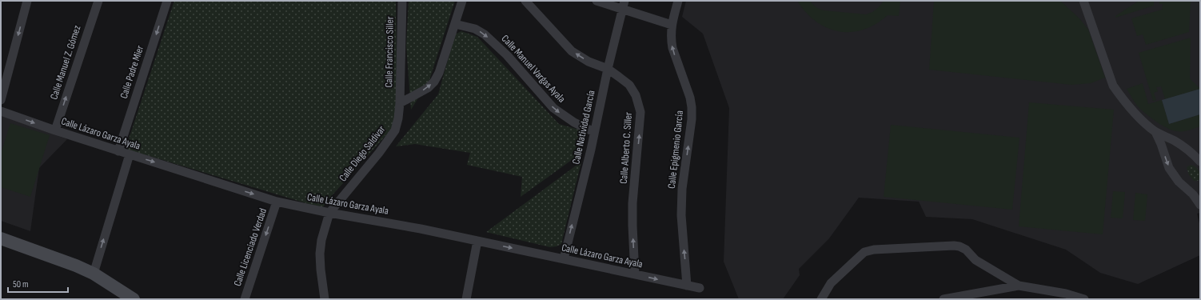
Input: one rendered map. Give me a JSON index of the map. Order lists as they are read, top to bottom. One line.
{"streets":{"street":["Calle Francisco Siller","Calle Manuel Z. Gómez","Calle Manuel Vargas Ayala","Calle Padre Mier","Calle Natividad García","Calle Lázaro Garza Ayala","Calle Alberto C. Siller","Calle Epigmenio García","Calle Diego Saldívar","Calle Licenciado Verdad"]},"crossings":[["Calle Francisco Siller","Calle Diego Saldívar"],["Calle Manuel Z. Gómez","Calle Lázaro Garza Ayala"],["Calle Manuel Vargas Ayala","Calle Natividad García"],["Calle Padre Mier","Calle Lázaro Garza Ayala"],["Calle Natividad García","Calle Lázaro Garza Ayala"],["Calle Natividad García","Calle Alberto C. Siller"],["Calle Lázaro Garza Ayala","Calle Alberto C. Siller"],["Calle Lázaro Garza Ayala","Calle Epigmenio García"],["Calle Lázaro Garza Ayala","Calle Diego Saldívar"],["Calle Lázaro Garza Ayala","Calle Licenciado Verdad"]],"one_way":["Calle Manuel Vargas Ayala","Calle Padre Mier","Calle Natividad García","Calle Lázaro Garza Ayala","Calle Alberto C. Siller","Calle Epigmenio García","Calle Licenciado Verdad"],"scale_bar":"50 m"}
